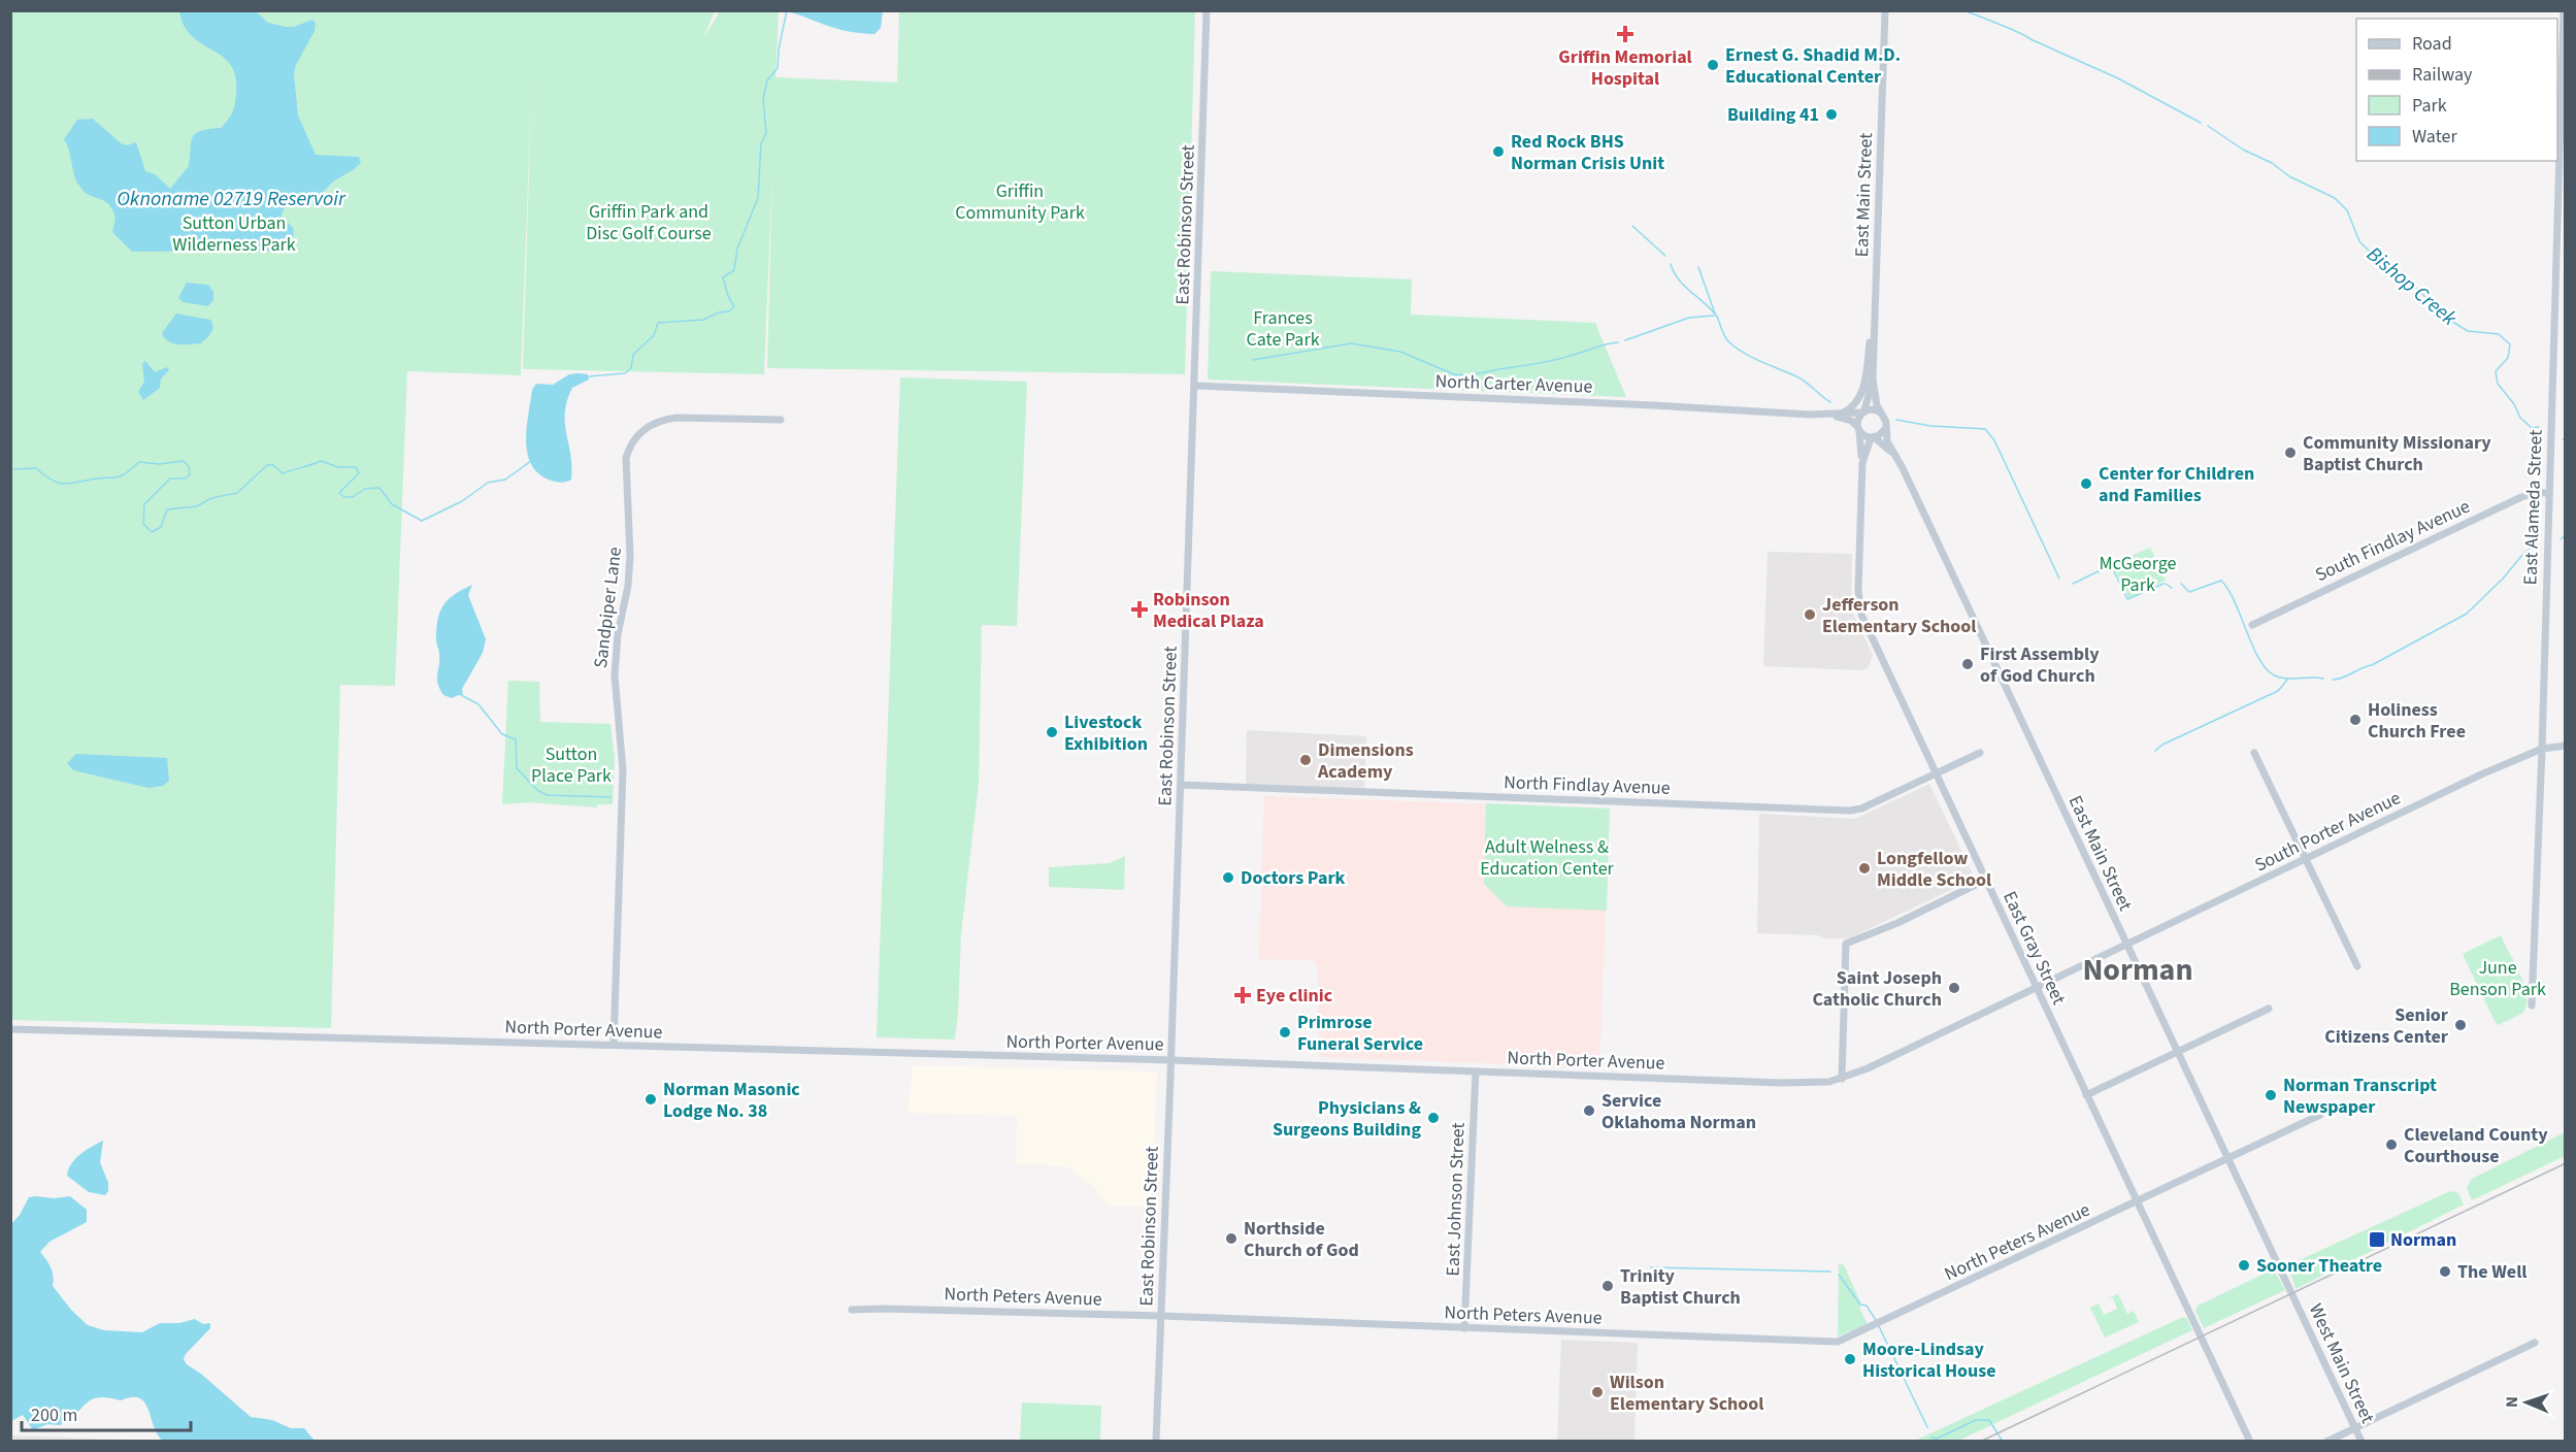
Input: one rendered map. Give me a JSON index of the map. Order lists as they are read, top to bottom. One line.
{"streets":{"street":["East Main Street","East Robinson Street","North Carter Avenue","East Alameda Street","South Findlay Avenue","Sandpiper Lane","North Findlay Avenue","South Porter Avenue","East Gray Street","North Porter Avenue","East Johnson Street","North Peters Avenue","West Main Street"]},"crossings":[["East Main Street","North Carter Avenue"],["East Main Street","South Porter Avenue"],["East Main Street","North Porter Avenue"],["East Main Street","North Peters Avenue"],["East Main Street","West Main Street"],["East Robinson Street","North Carter Avenue"],["East Robinson Street","North Findlay Avenue"],["East Robinson Street","North Porter Avenue"],["East Robinson Street","North Peters Avenue"],["East Alameda Street","South Findlay Avenue"],["East Alameda Street","South Porter Avenue"],["Sandpiper Lane","North Porter Avenue"],["North Findlay Avenue","East Gray Street"],["South Porter Avenue","North Porter Avenue"],["East Gray Street","North Porter Avenue"],["East Gray Street","North Peters Avenue"],["North Porter Avenue","East Johnson Street"],["East Johnson Street","North Peters Avenue"]],"districts":["Norman"],"water":["Oknoname 02719 Reservoir","Bishop Creek"],"parks":["Griffin Community Park","Griffin Park and Disc Golf Course","Sutton Urban Wilderness Park","Frances Cate Park","McGeorge Park","Sutton Place Park","Adult Welness & Education Center","June Benson Park"],"places":{"health":["Griffin Memorial Hospital","Robinson Medical Plaza","Eye clinic"],"other":["Ernest G. Shadid M.D. Educational Center","Building 41","Red Rock BHS Norman Crisis Unit","Community Missionary Baptist Church","Center for Children and Families","Jefferson Elementary School","First Assembly of God Church","Holiness Church Free","Livestock Exhibition","Dimensions Academy","Longfellow Middle School","Doctors Park","Saint Joseph Catholic Church","Senior Citizens Center","Primrose Funeral Service","Norman Transcript Newspaper","Norman Masonic Lodge No. 38","Service Oklahoma Norman","Physicians & Surgeons Building","Cleveland County Courthouse","Northside Church of God","Sooner Theatre","The Well","Trinity Baptist Church","Moore-Lindsay Historical House","Wilson Elementary School"],"transit":["Norman"]},"legend":["Road","Railway","Park","Water"],"scale_bar":"200 m","north":"left"}
